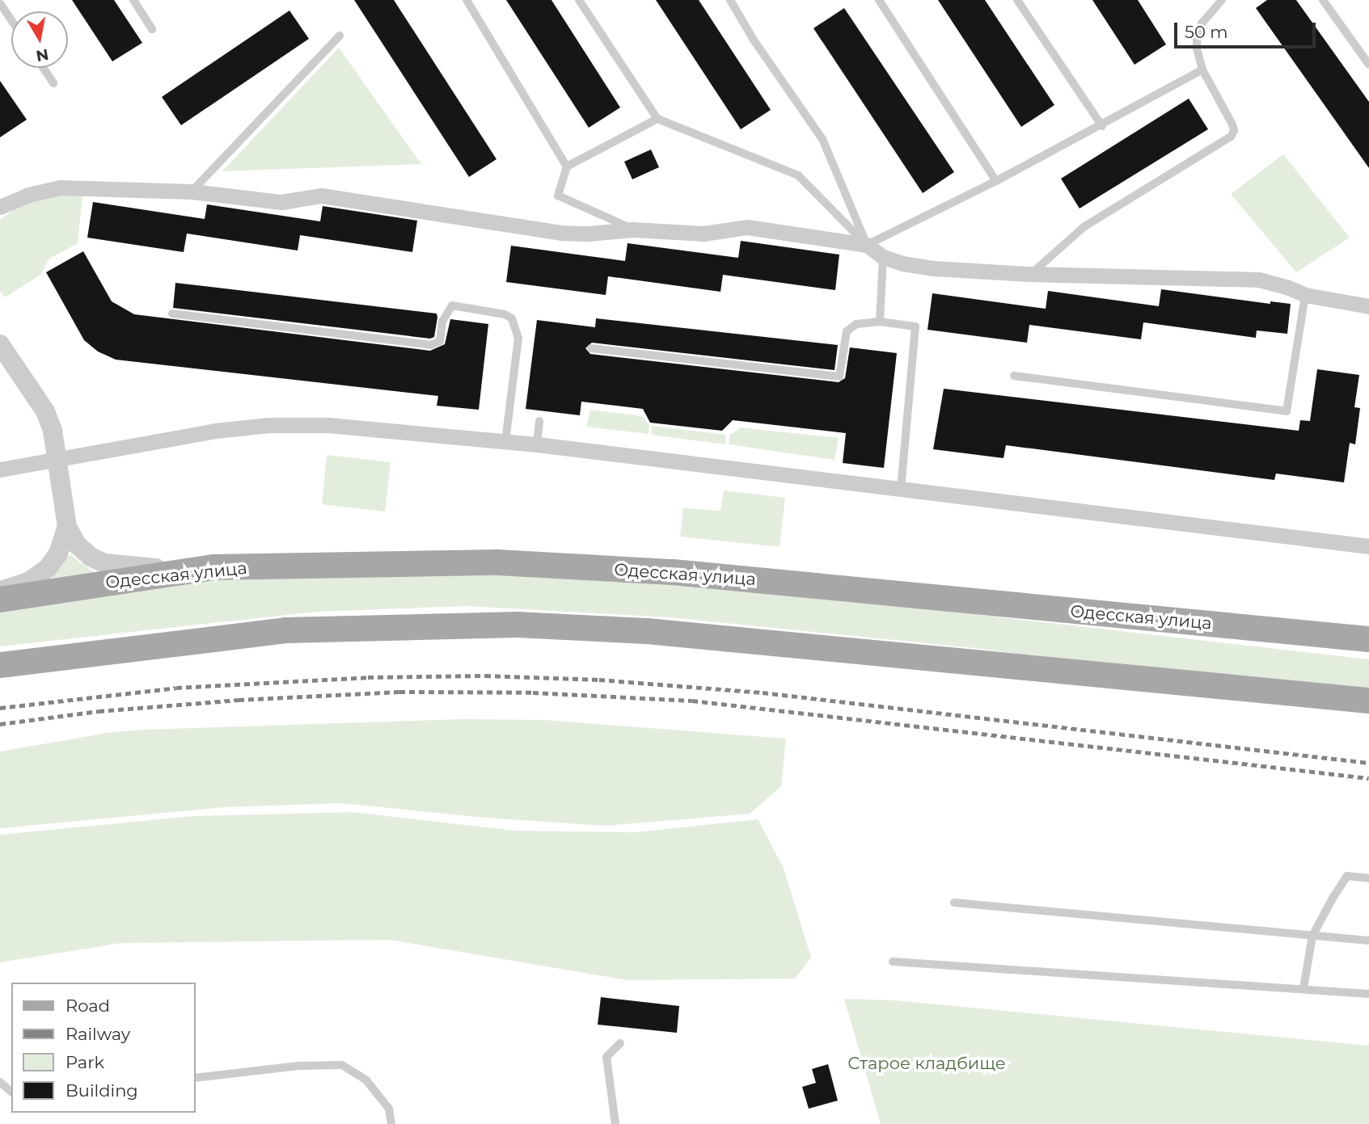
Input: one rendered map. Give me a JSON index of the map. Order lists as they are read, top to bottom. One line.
{"streets":{"main road":["Одесская улица"]},"parks":["Старое кладбище"],"legend":["Road","Railway","Park","Building"],"scale_bar":"50 m","north":"bottom"}
